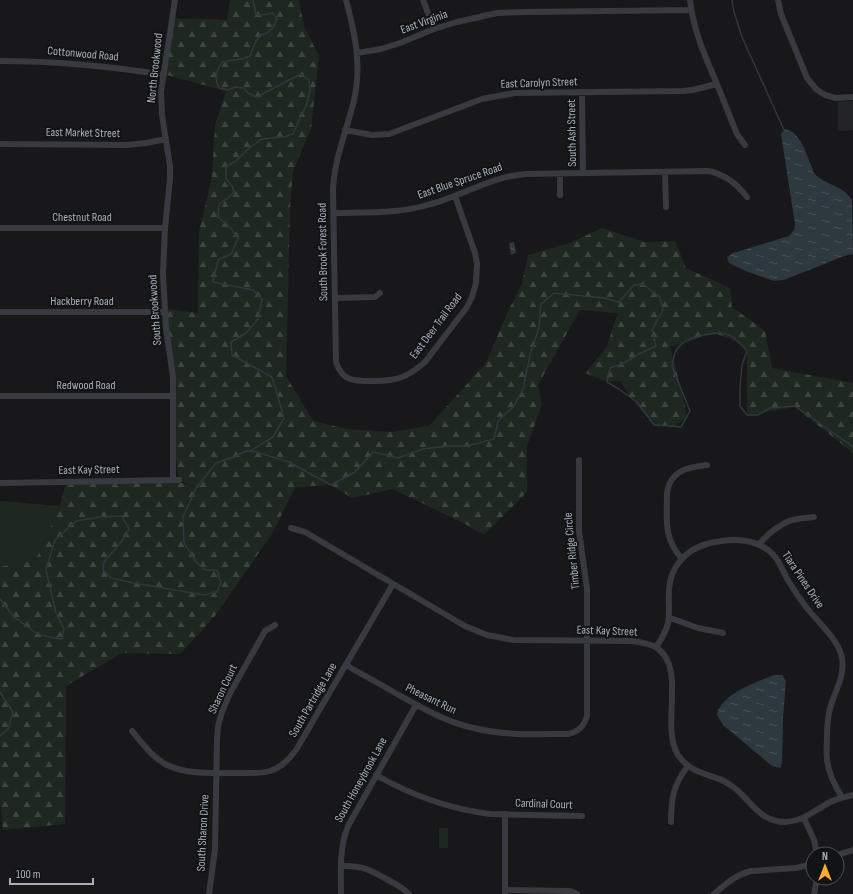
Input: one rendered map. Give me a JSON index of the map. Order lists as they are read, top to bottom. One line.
{"streets":{"street":["East Virginia","Cottonwood Road","North Brookwood","East Carolyn Street","East Market Street","South Ash Street","East Blue Spruce Road","Chestnut Road","South Brook Forest Road","Hackberry Road","South Brookwood","East Deer Trail Road","Redwood Road","East Kay Street","Timber Ridge Circle","Tiara Pines Drive","Sharon Court","Pheasant Run","South Partridge Lane","South Honeybrook Lane","Cardinal Court","South Sharon Drive"]},"crossings":[["East Virginia","South Brook Forest Road"],["Cottonwood Road","North Brookwood"],["North Brookwood","East Market Street"],["North Brookwood","South Brookwood"],["East Carolyn Street","South Ash Street"],["East Carolyn Street","South Brook Forest Road"],["East Market Street","South Brookwood"],["South Ash Street","East Blue Spruce Road"],["East Blue Spruce Road","South Brook Forest Road"],["East Blue Spruce Road","East Deer Trail Road"],["Chestnut Road","South Brookwood"],["South Brook Forest Road","East Deer Trail Road"],["Hackberry Road","South Brookwood"],["South Brookwood","Redwood Road"],["South Brookwood","East Kay Street"],["East Kay Street","Timber Ridge Circle"],["East Kay Street","Tiara Pines Drive"],["East Kay Street","South Partridge Lane"],["Timber Ridge Circle","Pheasant Run"],["Sharon Court","South Partridge Lane"],["Sharon Court","South Sharon Drive"],["Pheasant Run","South Partridge Lane"],["Pheasant Run","South Honeybrook Lane"],["South Partridge Lane","South Sharon Drive"],["South Honeybrook Lane","Cardinal Court"]],"scale_bar":"100 m","north":"top"}
